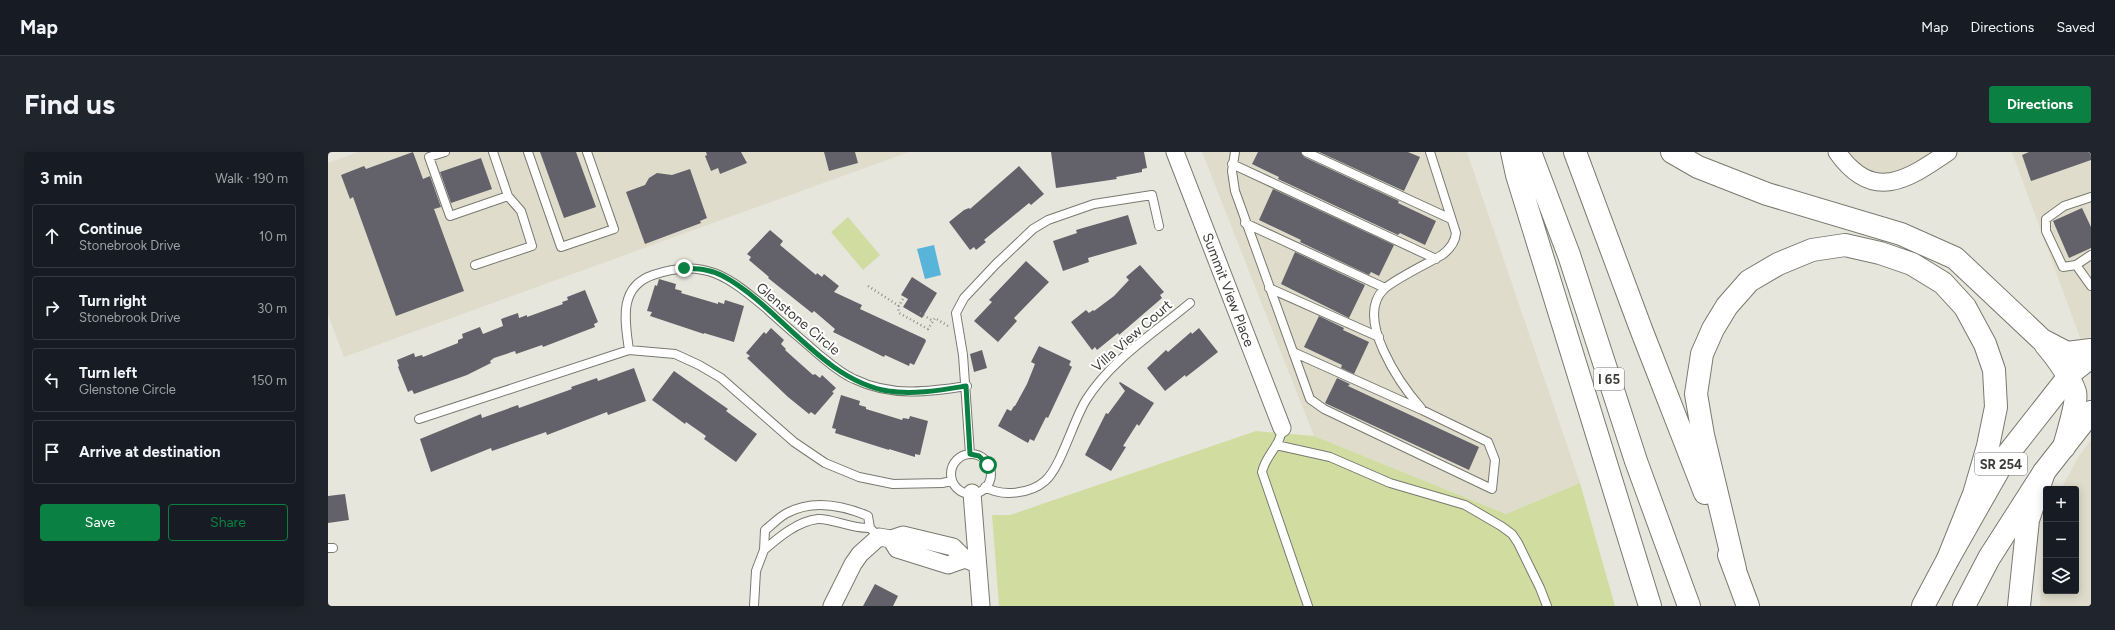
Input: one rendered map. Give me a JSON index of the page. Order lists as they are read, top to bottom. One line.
{"streets":{"main road":["I 65","SR 254"],"street":["Summit View Place"],"lane":["Glenstone Circle","Villa View Court"]},"page":{"header":"Map","nav":["Map","Directions","Saved"],"buttons":["Directions",["Save","Share"]],"title":"Find us","heading":["3 min","Walk · 190 m"],"list":[["Continue","Stonebrook Drive","10 m"],["Turn right","Stonebrook Drive","30 m"],["Turn left","Glenstone Circle","150 m"],"Arrive at destination"],"map_buttons":["+","−"]}}
